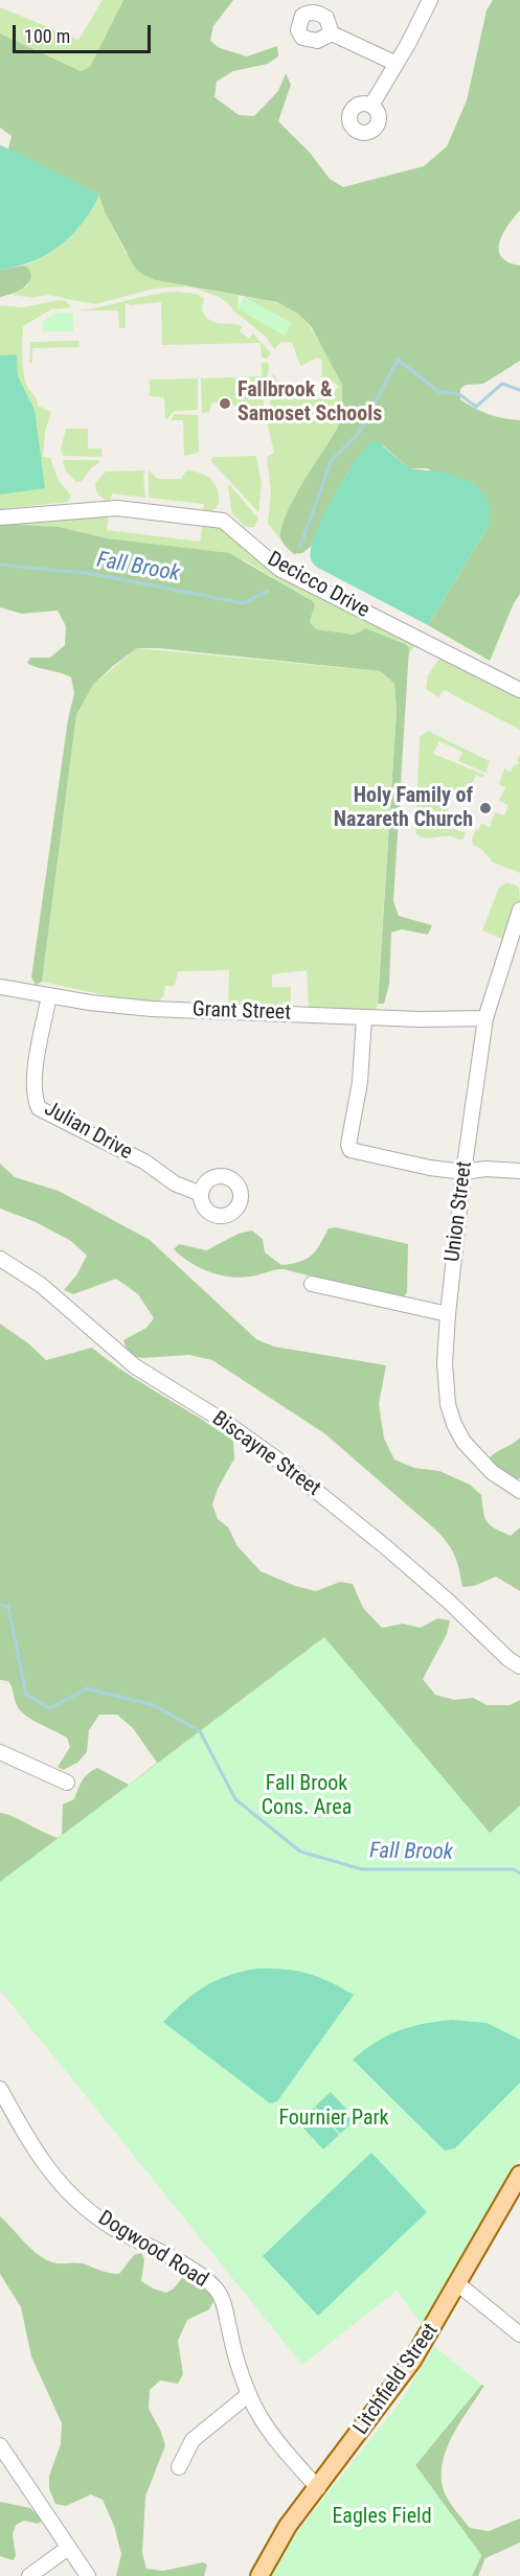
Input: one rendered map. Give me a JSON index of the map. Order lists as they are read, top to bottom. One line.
{"streets":{"main road":["Litchfield Street"],"street":["Decicco Drive","Grant Street","Julian Drive","Union Street","Biscayne Street","Dogwood Road"]},"crossings":[["Grant Street","Julian Drive"],["Grant Street","Union Street"],["Dogwood Road","Litchfield Street"]],"water":["Fall Brook"],"parks":["Fall Brook Cons. Area","Fournier Park","Eagles Field"],"places":["Fallbrook & Samoset Schools","Holy Family of Nazareth Church"],"scale_bar":"100 m"}
